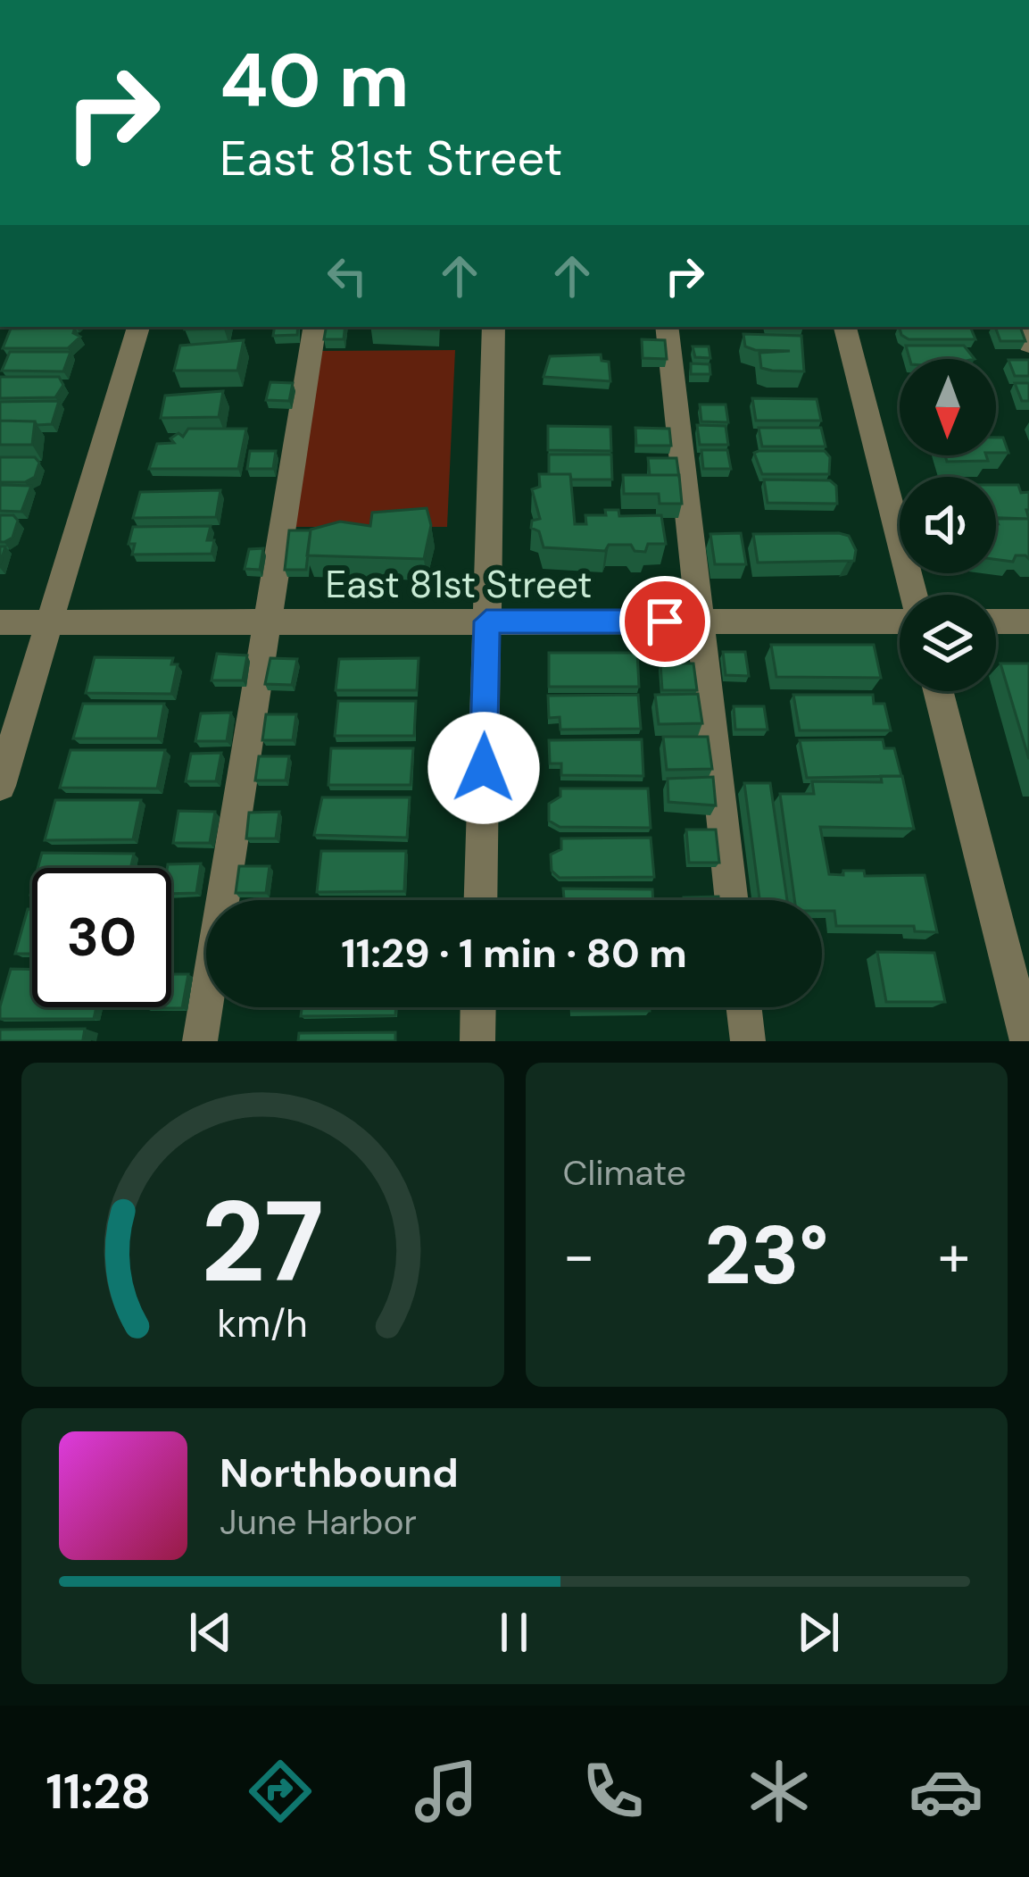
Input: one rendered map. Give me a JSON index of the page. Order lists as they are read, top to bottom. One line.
{"streets":{"street":["East 81st Street"]},"north":"bottom","page":{"turn":["40 m","East 81st Street"],"limit":"30","trip":"11:29 · 1 min · 80 m","tile":"Climate","heat":["−","23°","+"],"song":["Northbound","June Harbor"],"tabs":"11:28","gauge":["27","km/h"]}}
